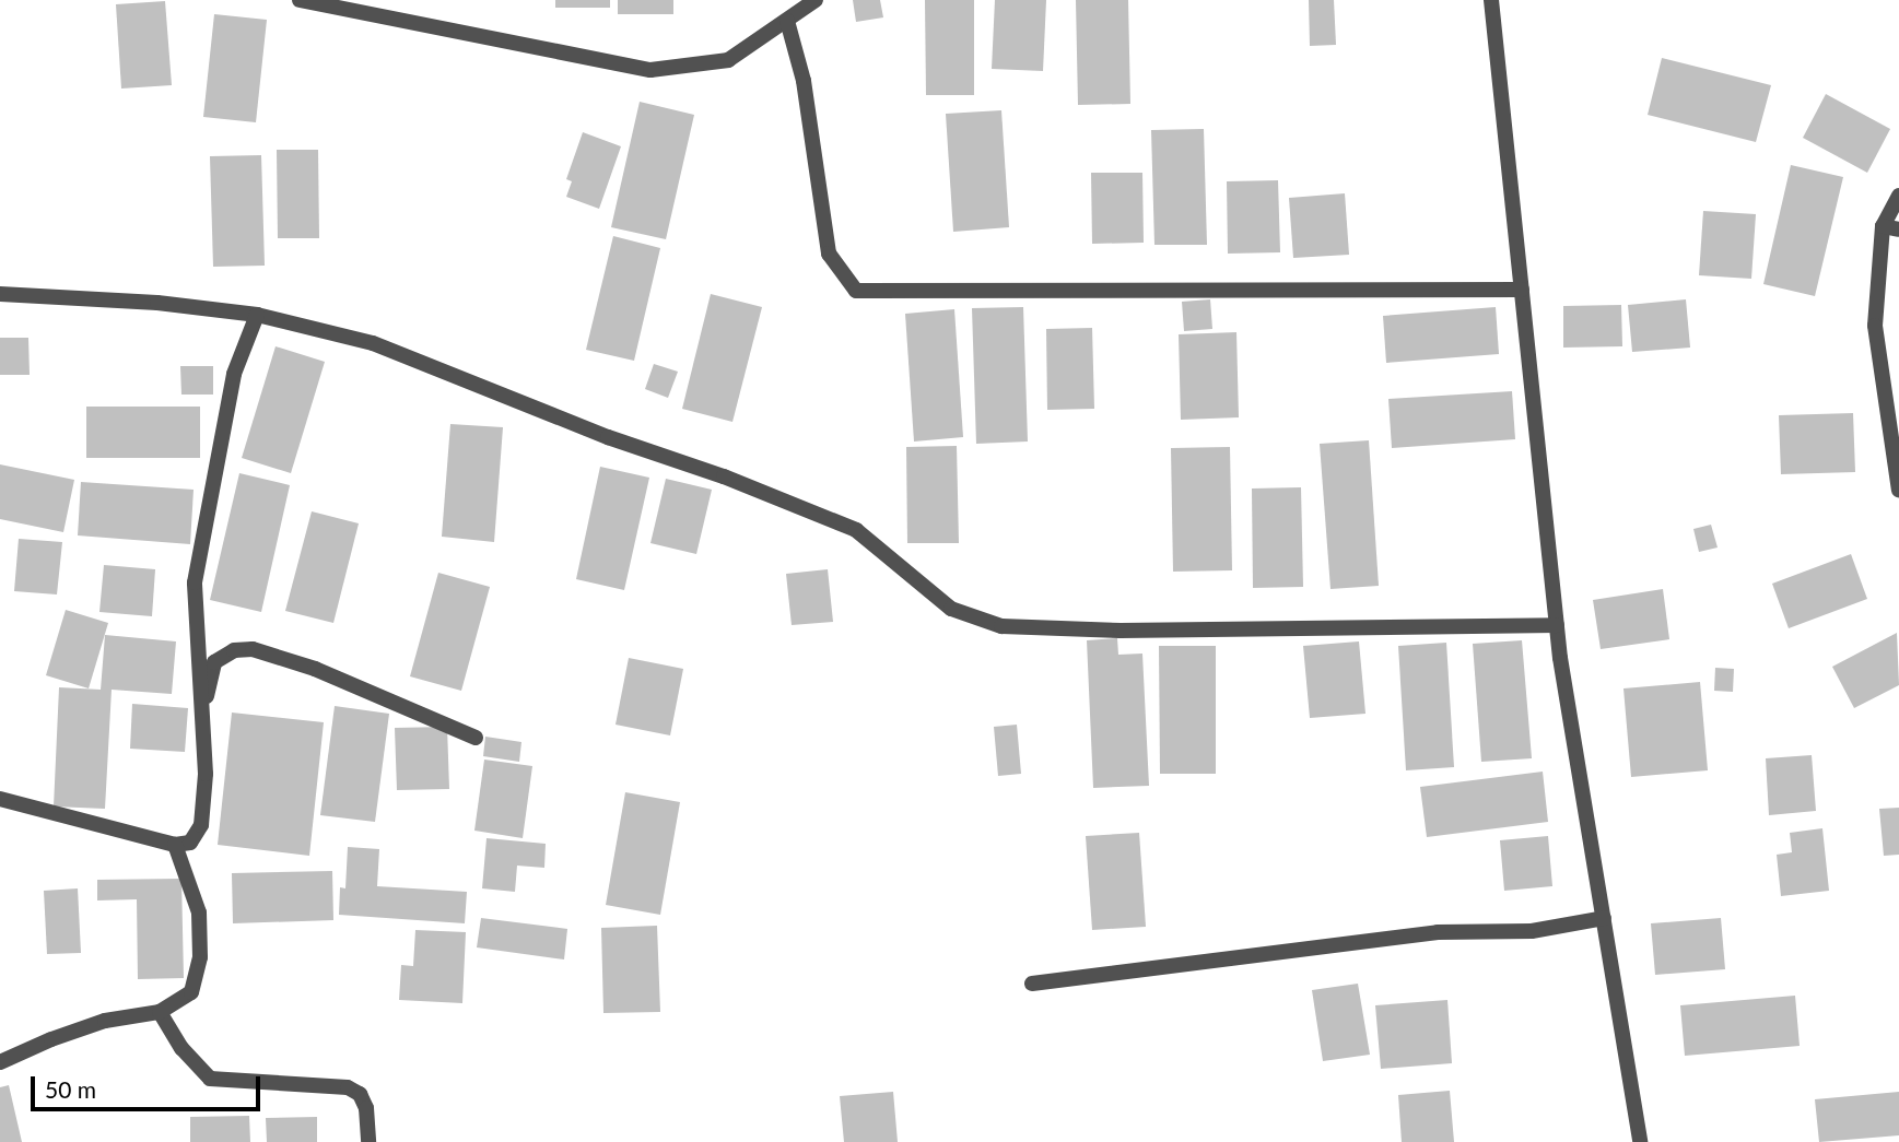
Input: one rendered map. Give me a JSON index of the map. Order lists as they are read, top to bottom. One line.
{"scale_bar":"50 m"}
